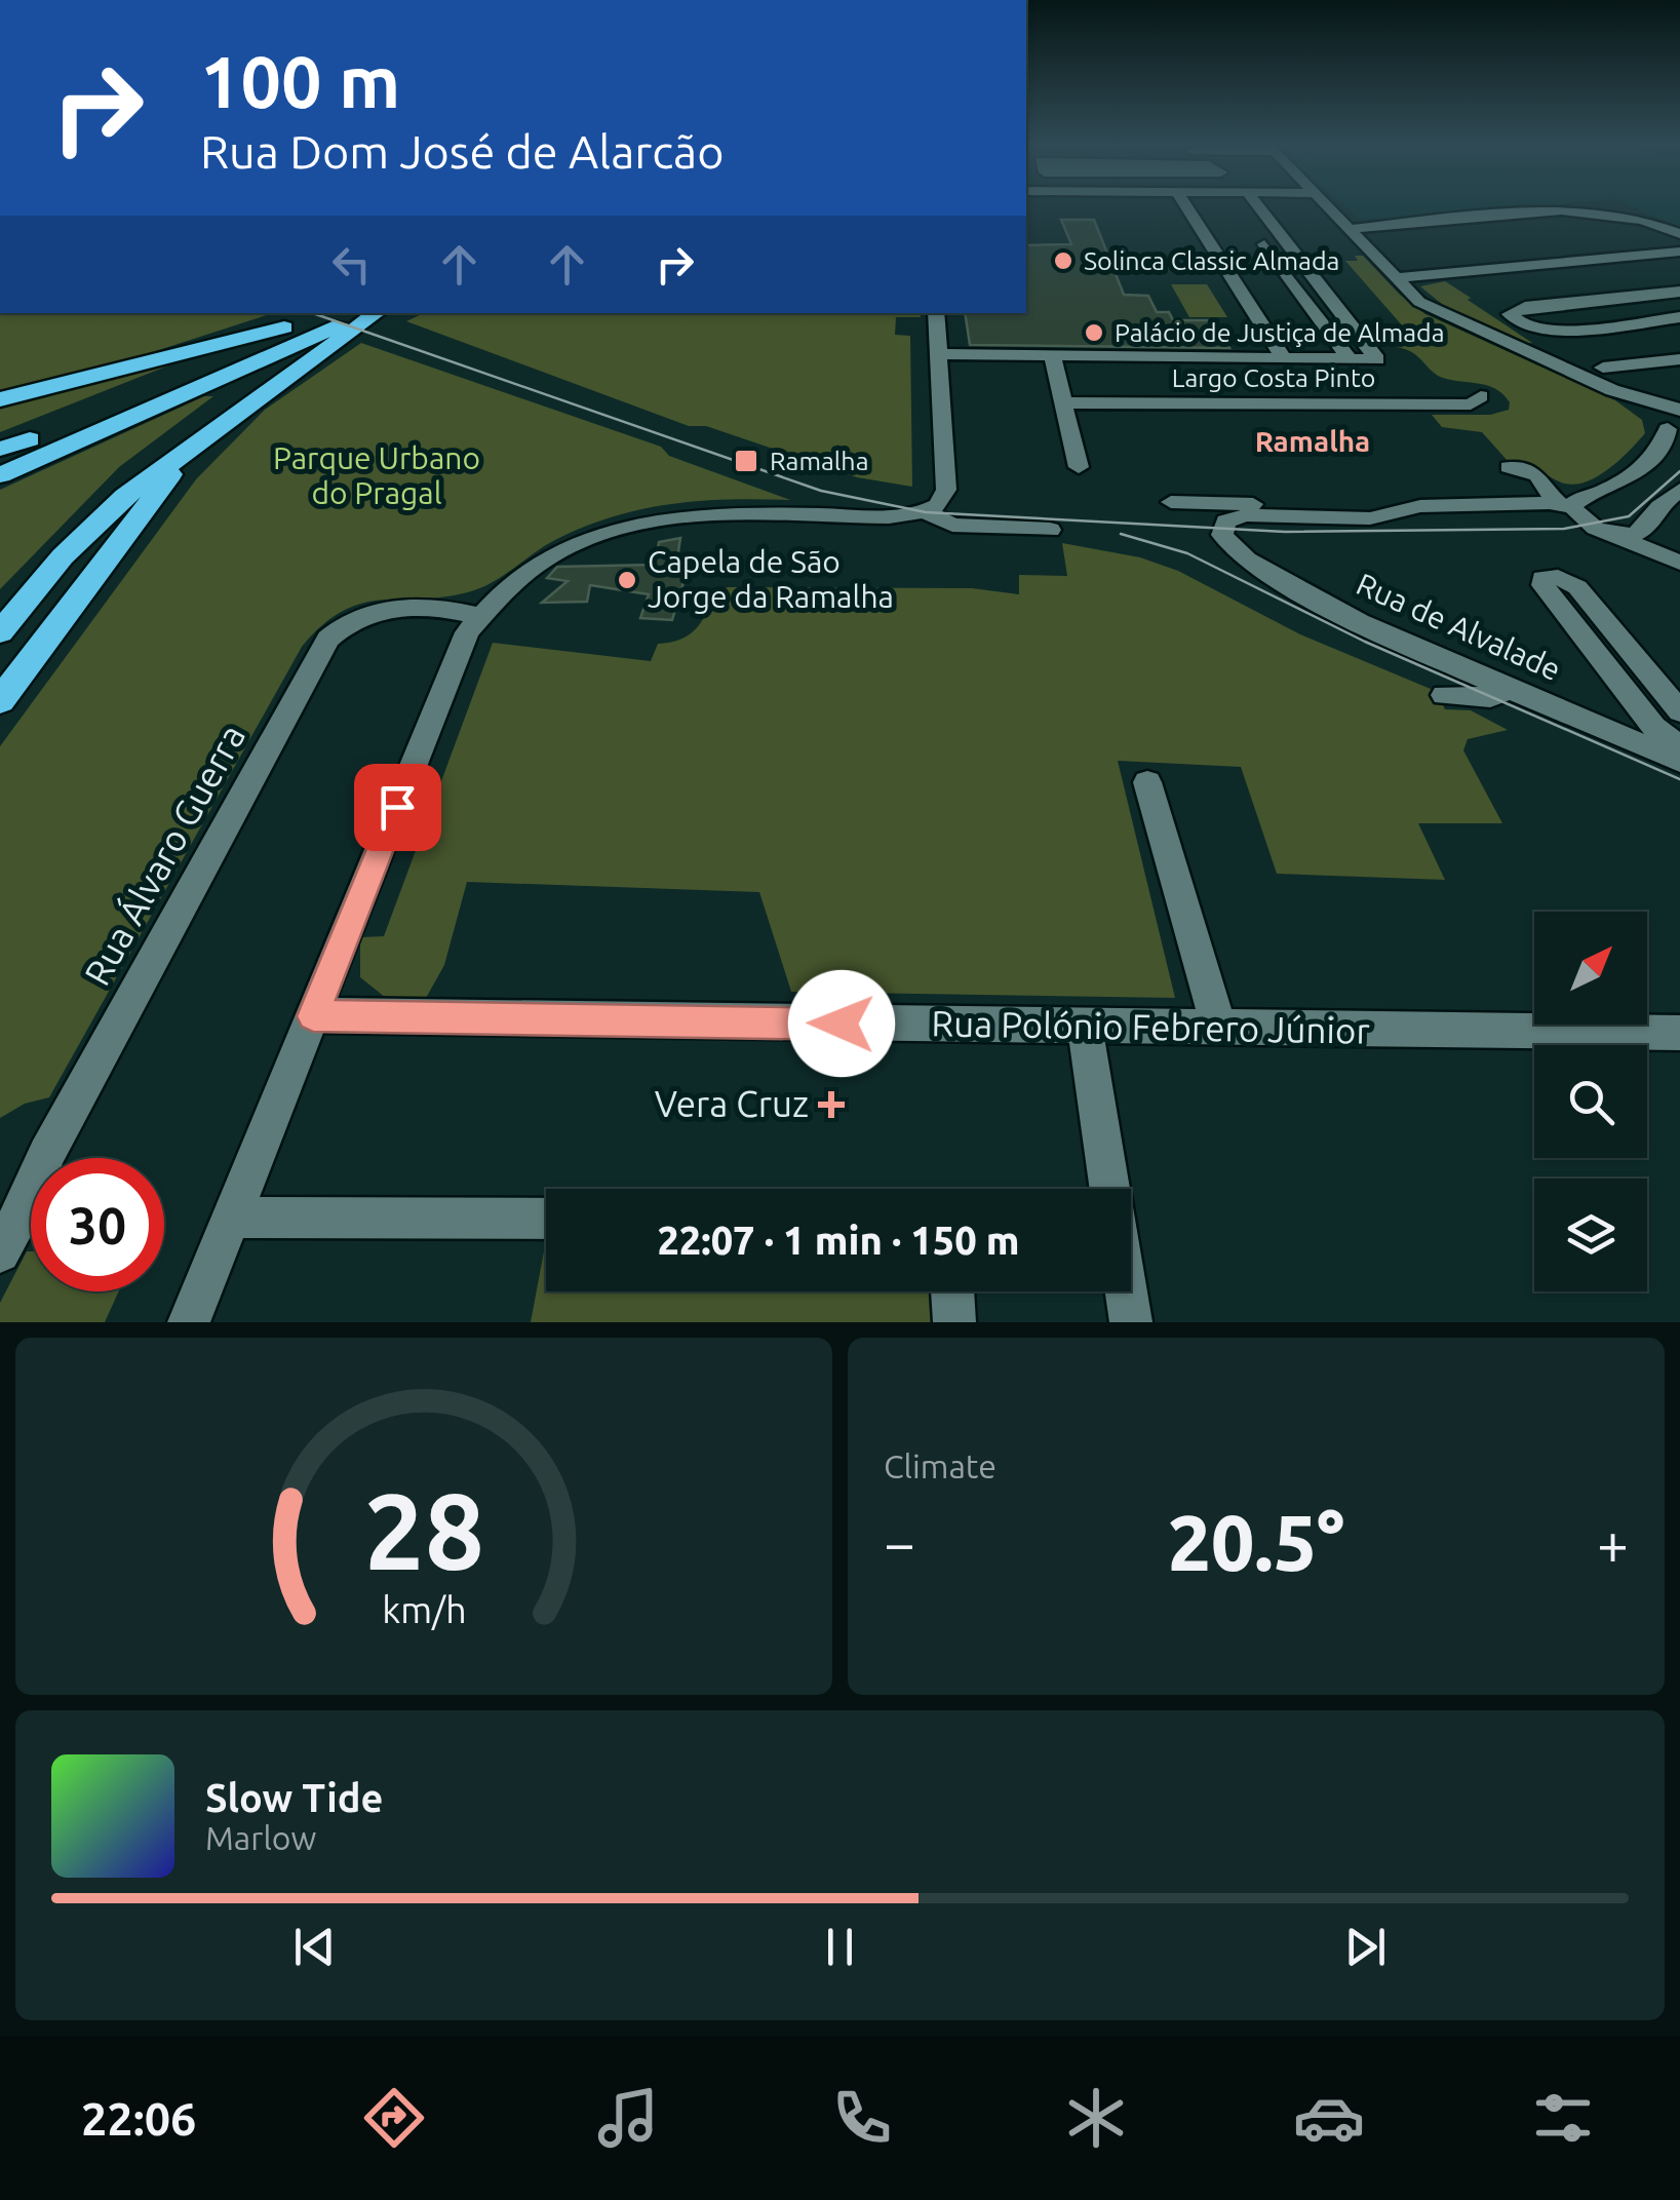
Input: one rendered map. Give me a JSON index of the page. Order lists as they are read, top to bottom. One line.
{"streets":{"street":["Largo Costa Pinto","Rua de Alvalade","Rua Álvaro Guerra","Rua Polónio Febrero Júnior"]},"districts":["Ramalha"],"parks":["Parque Urbano do Pragal"],"places":{"other":["Solinca Classic Almada","Palácio de Justiça de Almada","Capela de São Jorge da Ramalha"],"transit":["Ramalha"],"health":["Vera Cruz"]},"north":"top right","page":{"turn":["100 m","Rua Dom José de Alarcão"],"limit":"30","trip":"22:07 · 1 min · 150 m","tile":"Climate","heat":["−","20.5°","+"],"song":["Slow Tide","Marlow"],"tabs":"22:06","gauge":["28","km/h"]}}
